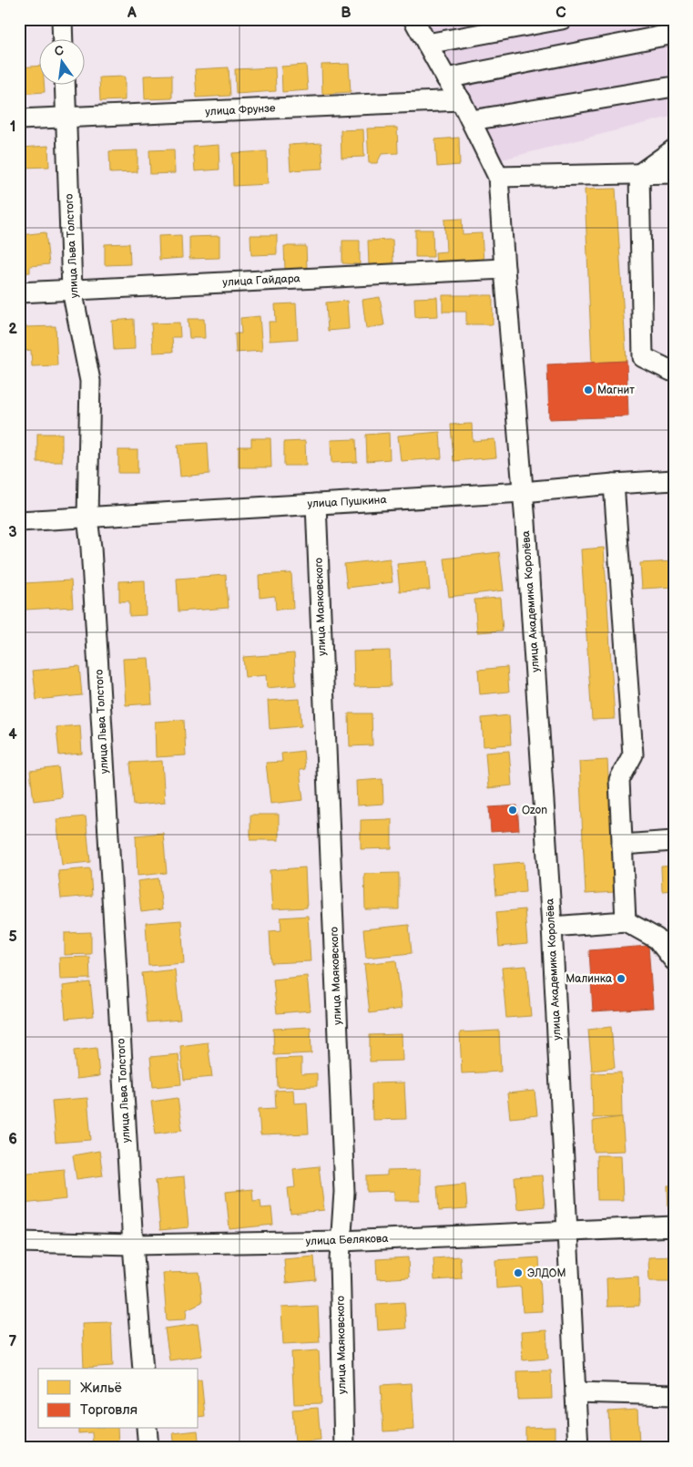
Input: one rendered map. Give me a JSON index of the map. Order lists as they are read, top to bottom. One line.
{"streets":{"street":["улица Фрунзе","улица Льва Толстого","улица Гайдара","улица Пушкина","улица Академика Королёва","улица Маяковского","улица Белякова"]},"crossings":[["улица Фрунзе","улица Льва Толстого"],["улица Льва Толстого","улица Гайдара"],["улица Льва Толстого","улица Пушкина"],["улица Льва Толстого","улица Белякова"],["улица Гайдара","улица Академика Королёва"],["улица Пушкина","улица Академика Королёва"],["улица Пушкина","улица Маяковского"],["улица Академика Королёва","улица Белякова"],["улица Маяковского","улица Белякова"]],"places":["Магнит","Ozon","Малинка","ЭЛДОМ"],"legend":["Жильё","Торговля"],"north":"top","grid":{"columns":["A","B","C"],"rows":["1","2","3","4","5","6","7"]}}
